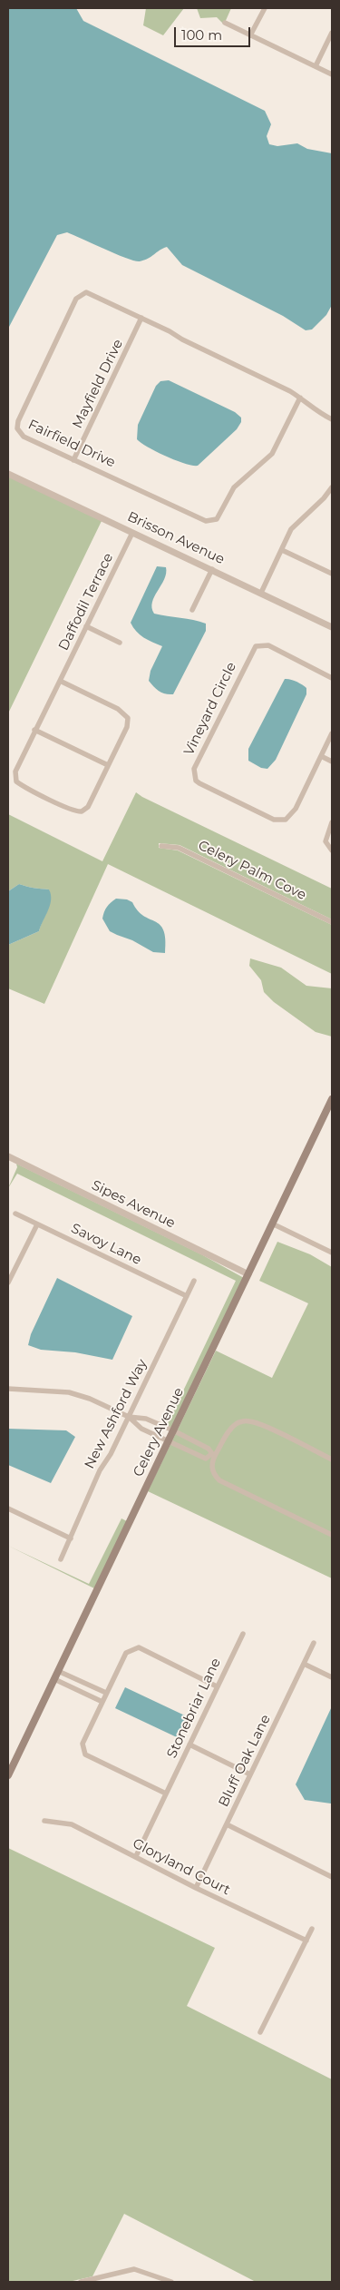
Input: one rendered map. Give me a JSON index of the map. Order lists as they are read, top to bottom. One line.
{"streets":{"main road":["Celery Avenue"],"street":["Mayfield Drive","Fairfield Drive","Brisson Avenue","Daffodil Terrace","Vineyard Circle","Celery Palm Cove","Sipes Avenue","Savoy Lane","New Ashford Way","Stonebriar Lane","Bluff Oak Lane","Gloryland Court"]},"crossings":[["Mayfield Drive","Fairfield Drive"],["Brisson Avenue","Daffodil Terrace"],["Sipes Avenue","Celery Avenue"],["Savoy Lane","New Ashford Way"],["Stonebriar Lane","Gloryland Court"],["Bluff Oak Lane","Gloryland Court"]],"scale_bar":"100 m"}
